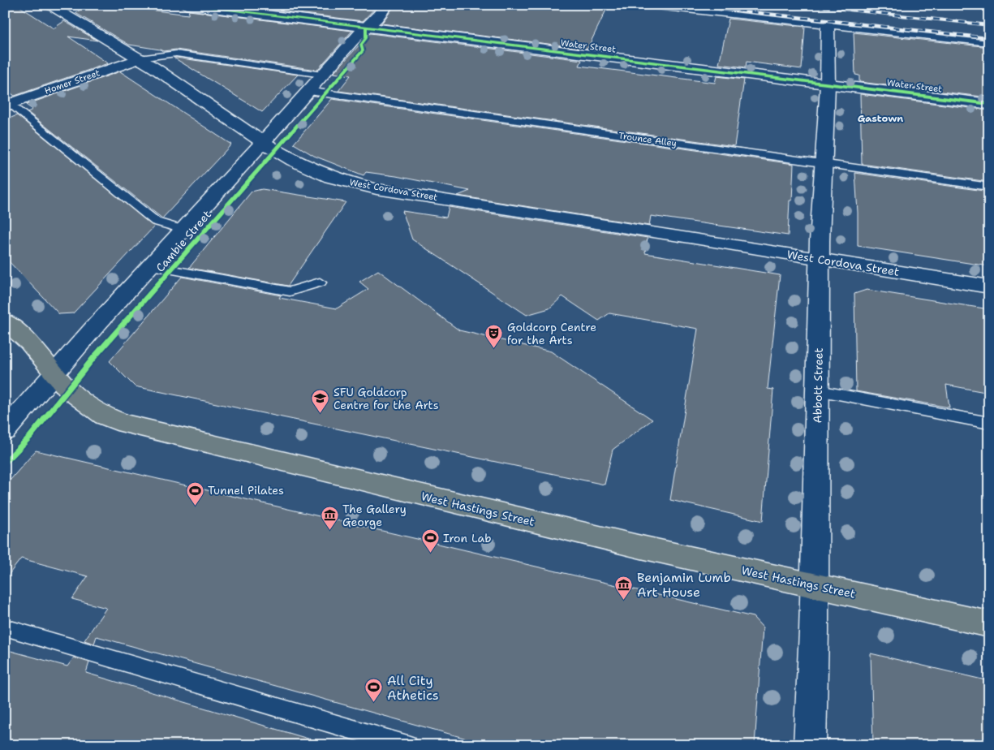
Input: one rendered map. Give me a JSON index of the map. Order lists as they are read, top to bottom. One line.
{"streets":{"main road":["Water Street","Homer Street","West Cordova Street","Cambie Street","Abbott Street","West Hastings Street"],"lane":["Trounce Alley"]},"crossings":[["Water Street","Cambie Street"],["Water Street","Abbott Street"],["Homer Street","West Cordova Street"],["Trounce Alley","Cambie Street"],["Trounce Alley","Abbott Street"],["West Cordova Street","Cambie Street"],["West Cordova Street","Abbott Street"],["Cambie Street","West Hastings Street"],["Abbott Street","West Hastings Street"]],"districts":["Gastown"],"places":{"theatre":["Goldcorp Centre for the Arts"],"school or university":["SFU Goldcorp Centre for the Arts"],"sports":["Tunnel Pilates","Iron Lab","All City Athetics"],"museum":["The Gallery George","Benjamin Lumb Art House"]}}
